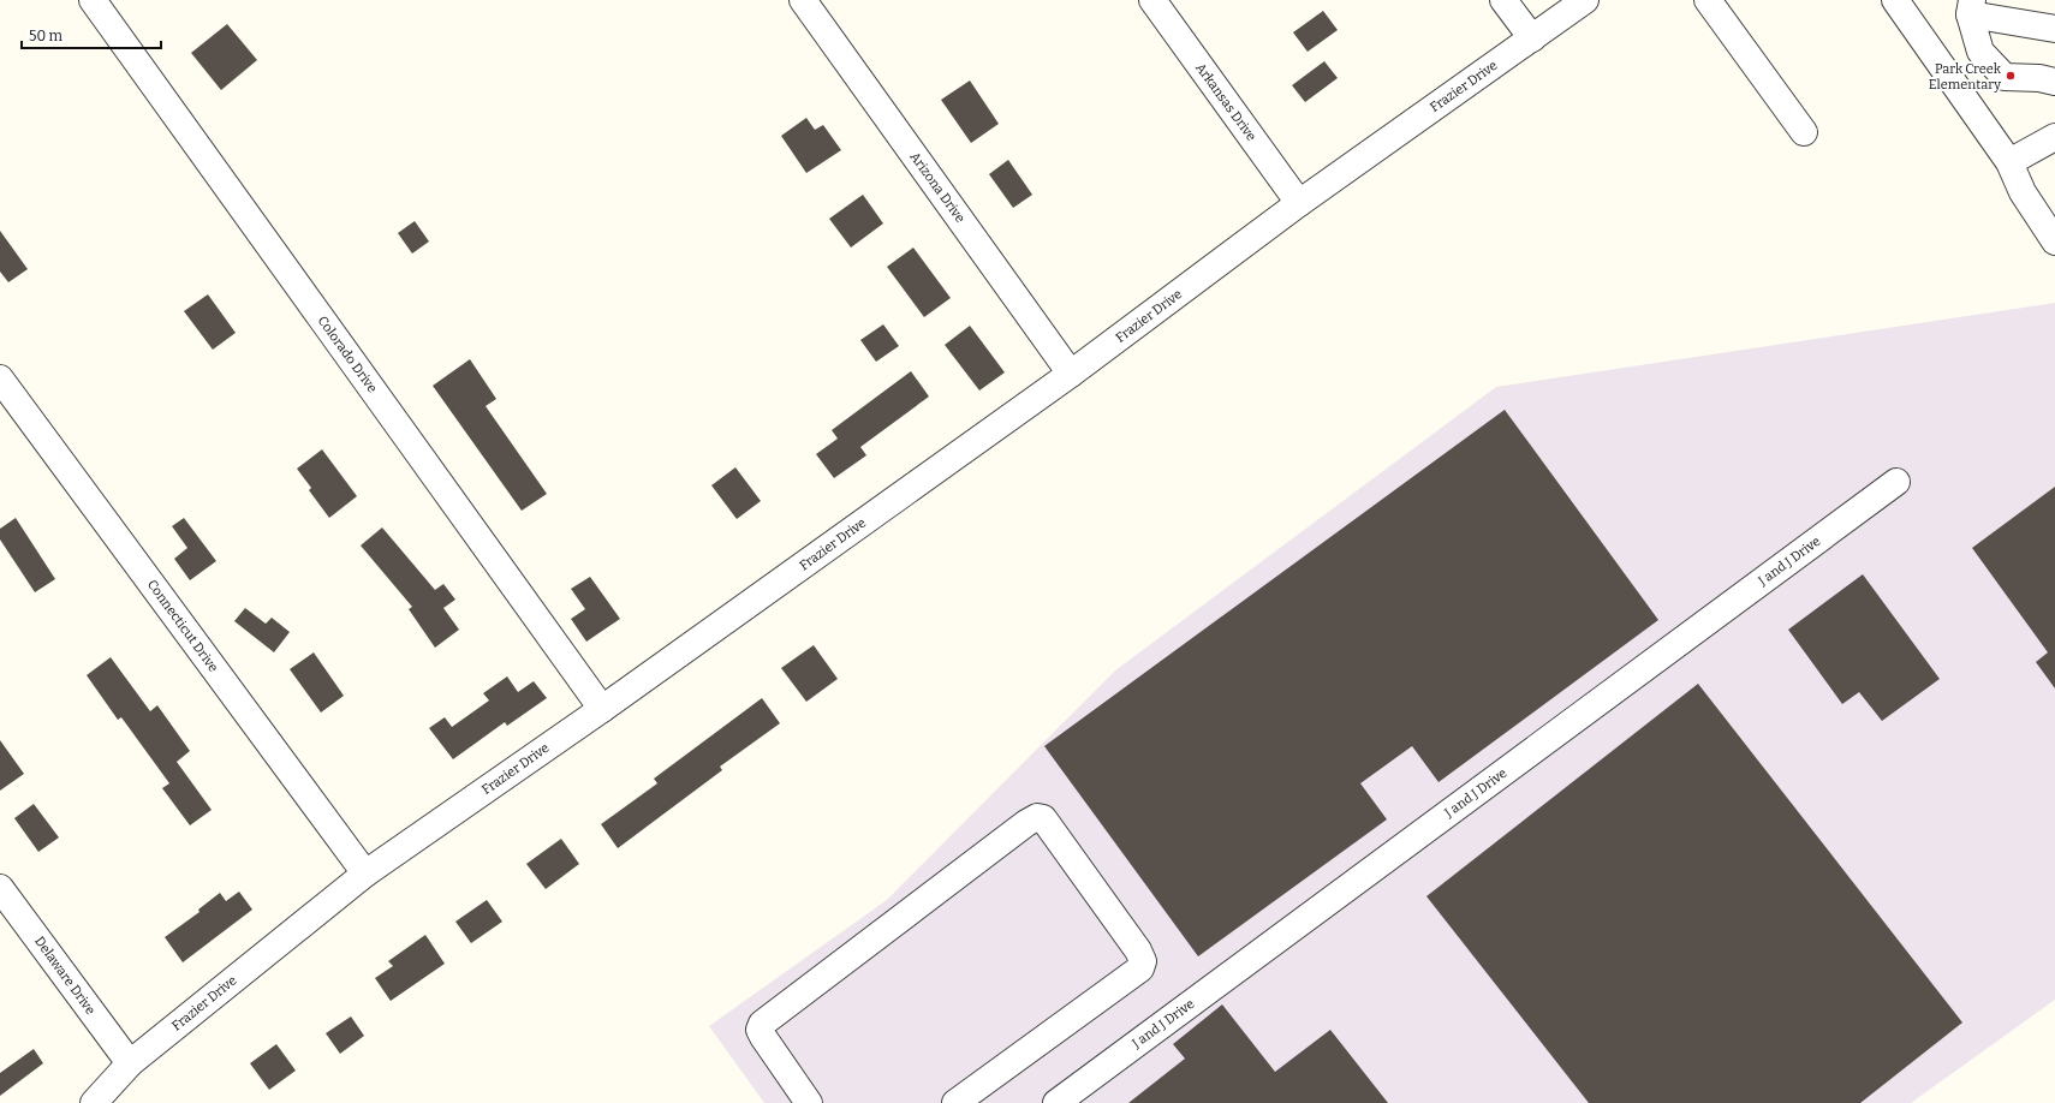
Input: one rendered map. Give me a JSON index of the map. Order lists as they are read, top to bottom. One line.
{"streets":{"street":["Frazier Drive","Arkansas Drive","Arizona Drive","Colorado Drive","J and J Drive","Connecticut Drive","Delaware Drive"]},"crossings":[["Frazier Drive","Arkansas Drive"],["Frazier Drive","Arizona Drive"],["Frazier Drive","Colorado Drive"],["Frazier Drive","Connecticut Drive"],["Frazier Drive","Delaware Drive"]],"places":["Park Creek Elementary"],"scale_bar":"50 m"}
